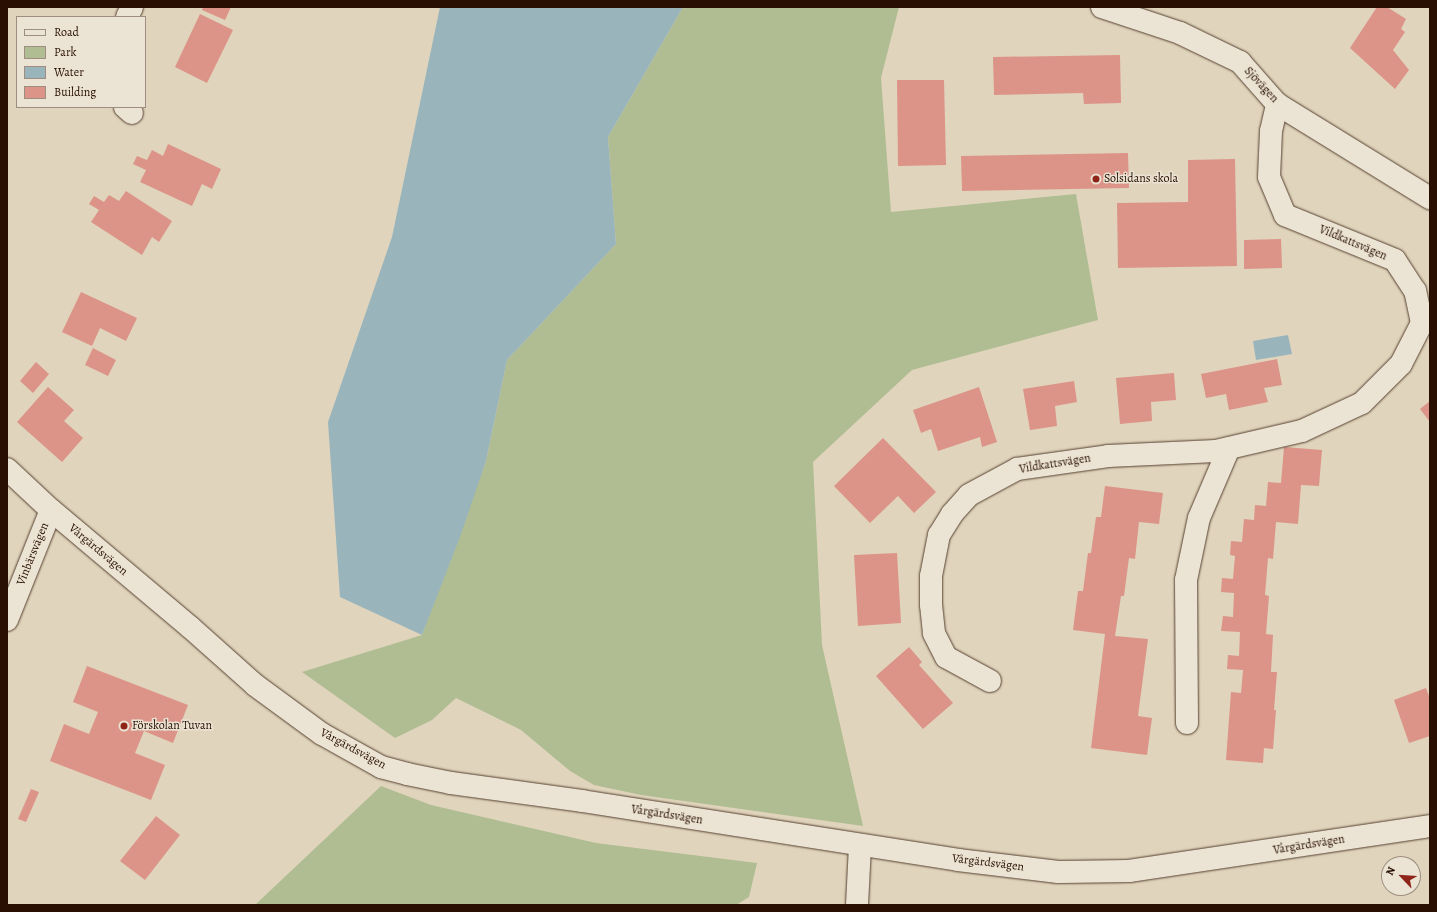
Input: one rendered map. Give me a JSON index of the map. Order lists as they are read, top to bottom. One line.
{"streets":{"street":["Sjövägen","Vildkattsvägen","Vårgärdsvägen","Vinbärsvägen"]},"crossings":[["Sjövägen","Vildkattsvägen"],["Vårgärdsvägen","Vinbärsvägen"]],"places":["Solsidans skola","Förskolan Tuvan"],"legend":["Road","Park","Water","Building"],"north":"top left"}
